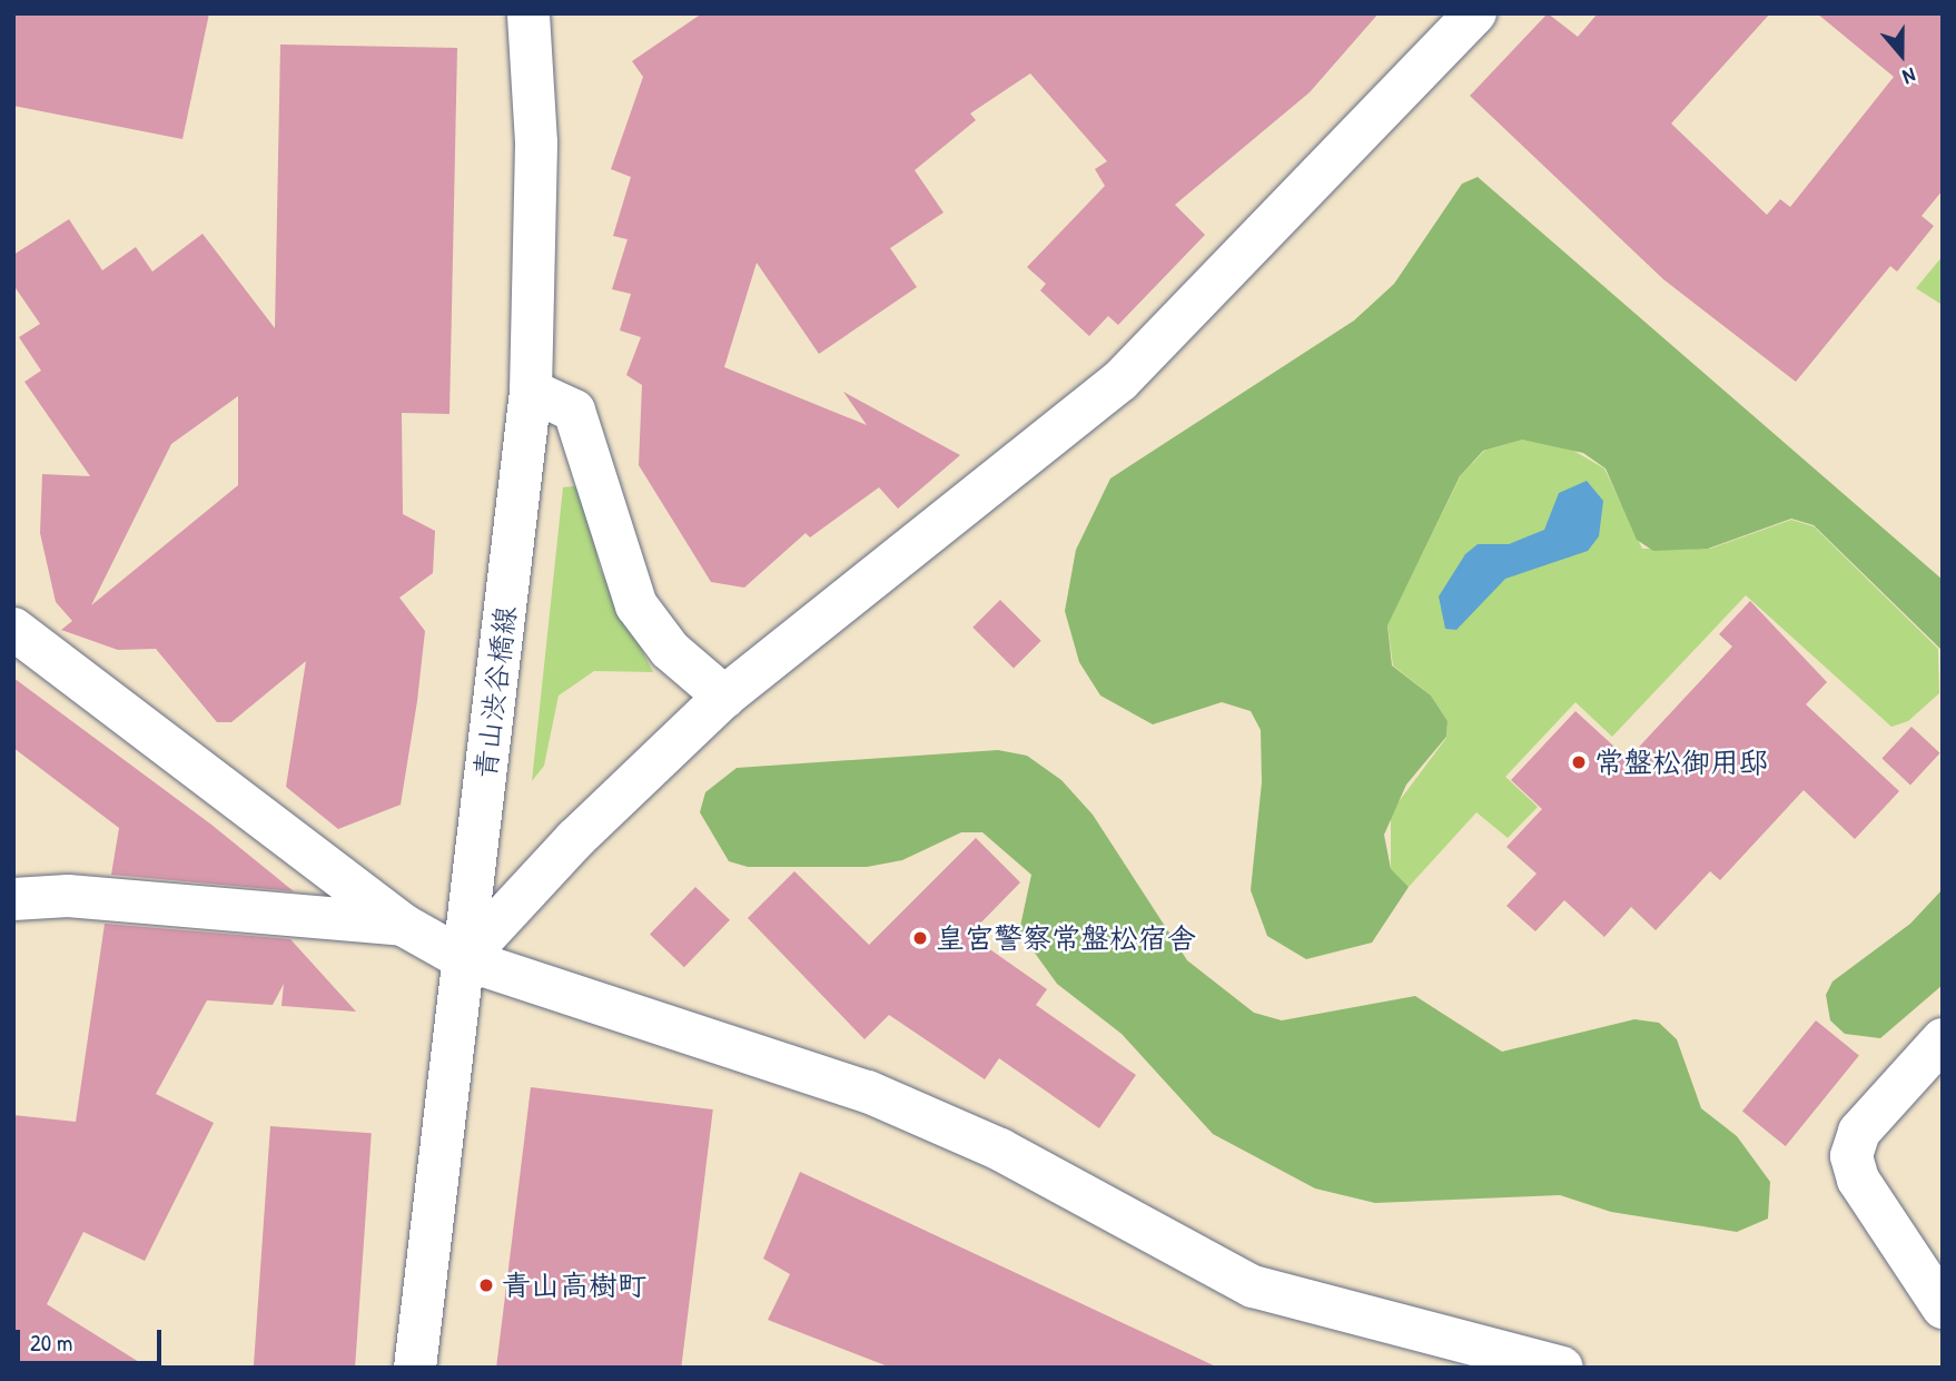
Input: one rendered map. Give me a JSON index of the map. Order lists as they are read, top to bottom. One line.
{"streets":{"street":["青山渋谷橋線"]},"places":["常盤松御用邸","皇宮警察常盤松宿舎","青山高樹町"],"scale_bar":"20 m","north":"bottom"}
